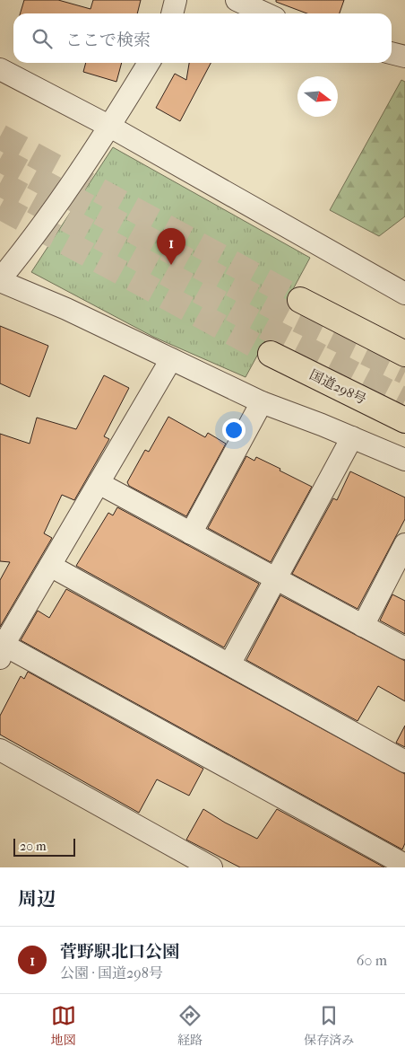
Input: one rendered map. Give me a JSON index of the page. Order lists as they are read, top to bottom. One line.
{"streets":{"highway":["国道298号"]},"scale_bar":"20 m","north":"right","page":{"search":"ここで検索","pins":"1","scale":"20 m","heading":"周辺","list":[{"mark":"1","name":"菅野駅北口公園","note":"公園 · 国道298号","value":"60 m"}],"nav":["地図","経路","保存済み"]}}
